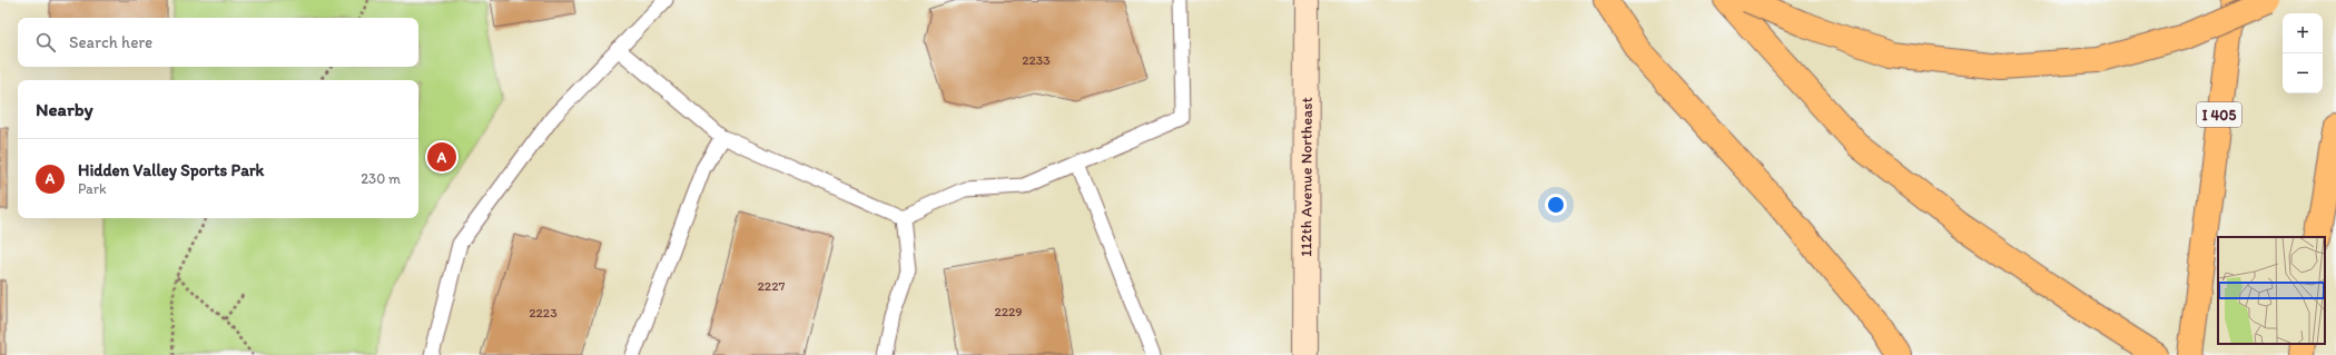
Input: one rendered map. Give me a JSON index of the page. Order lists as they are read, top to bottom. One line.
{"streets":{"highway":["I 405"],"main road":["112th Avenue Northeast"]},"house_numbers":["2233","2227","2229","2223"],"page":{"map_buttons":["+","−"],"search":"Search here","heading":"Nearby","list":[{"mark":"A","name":"Hidden Valley Sports Park","note":"Park","value":"230 m"}],"pins":"A"}}
